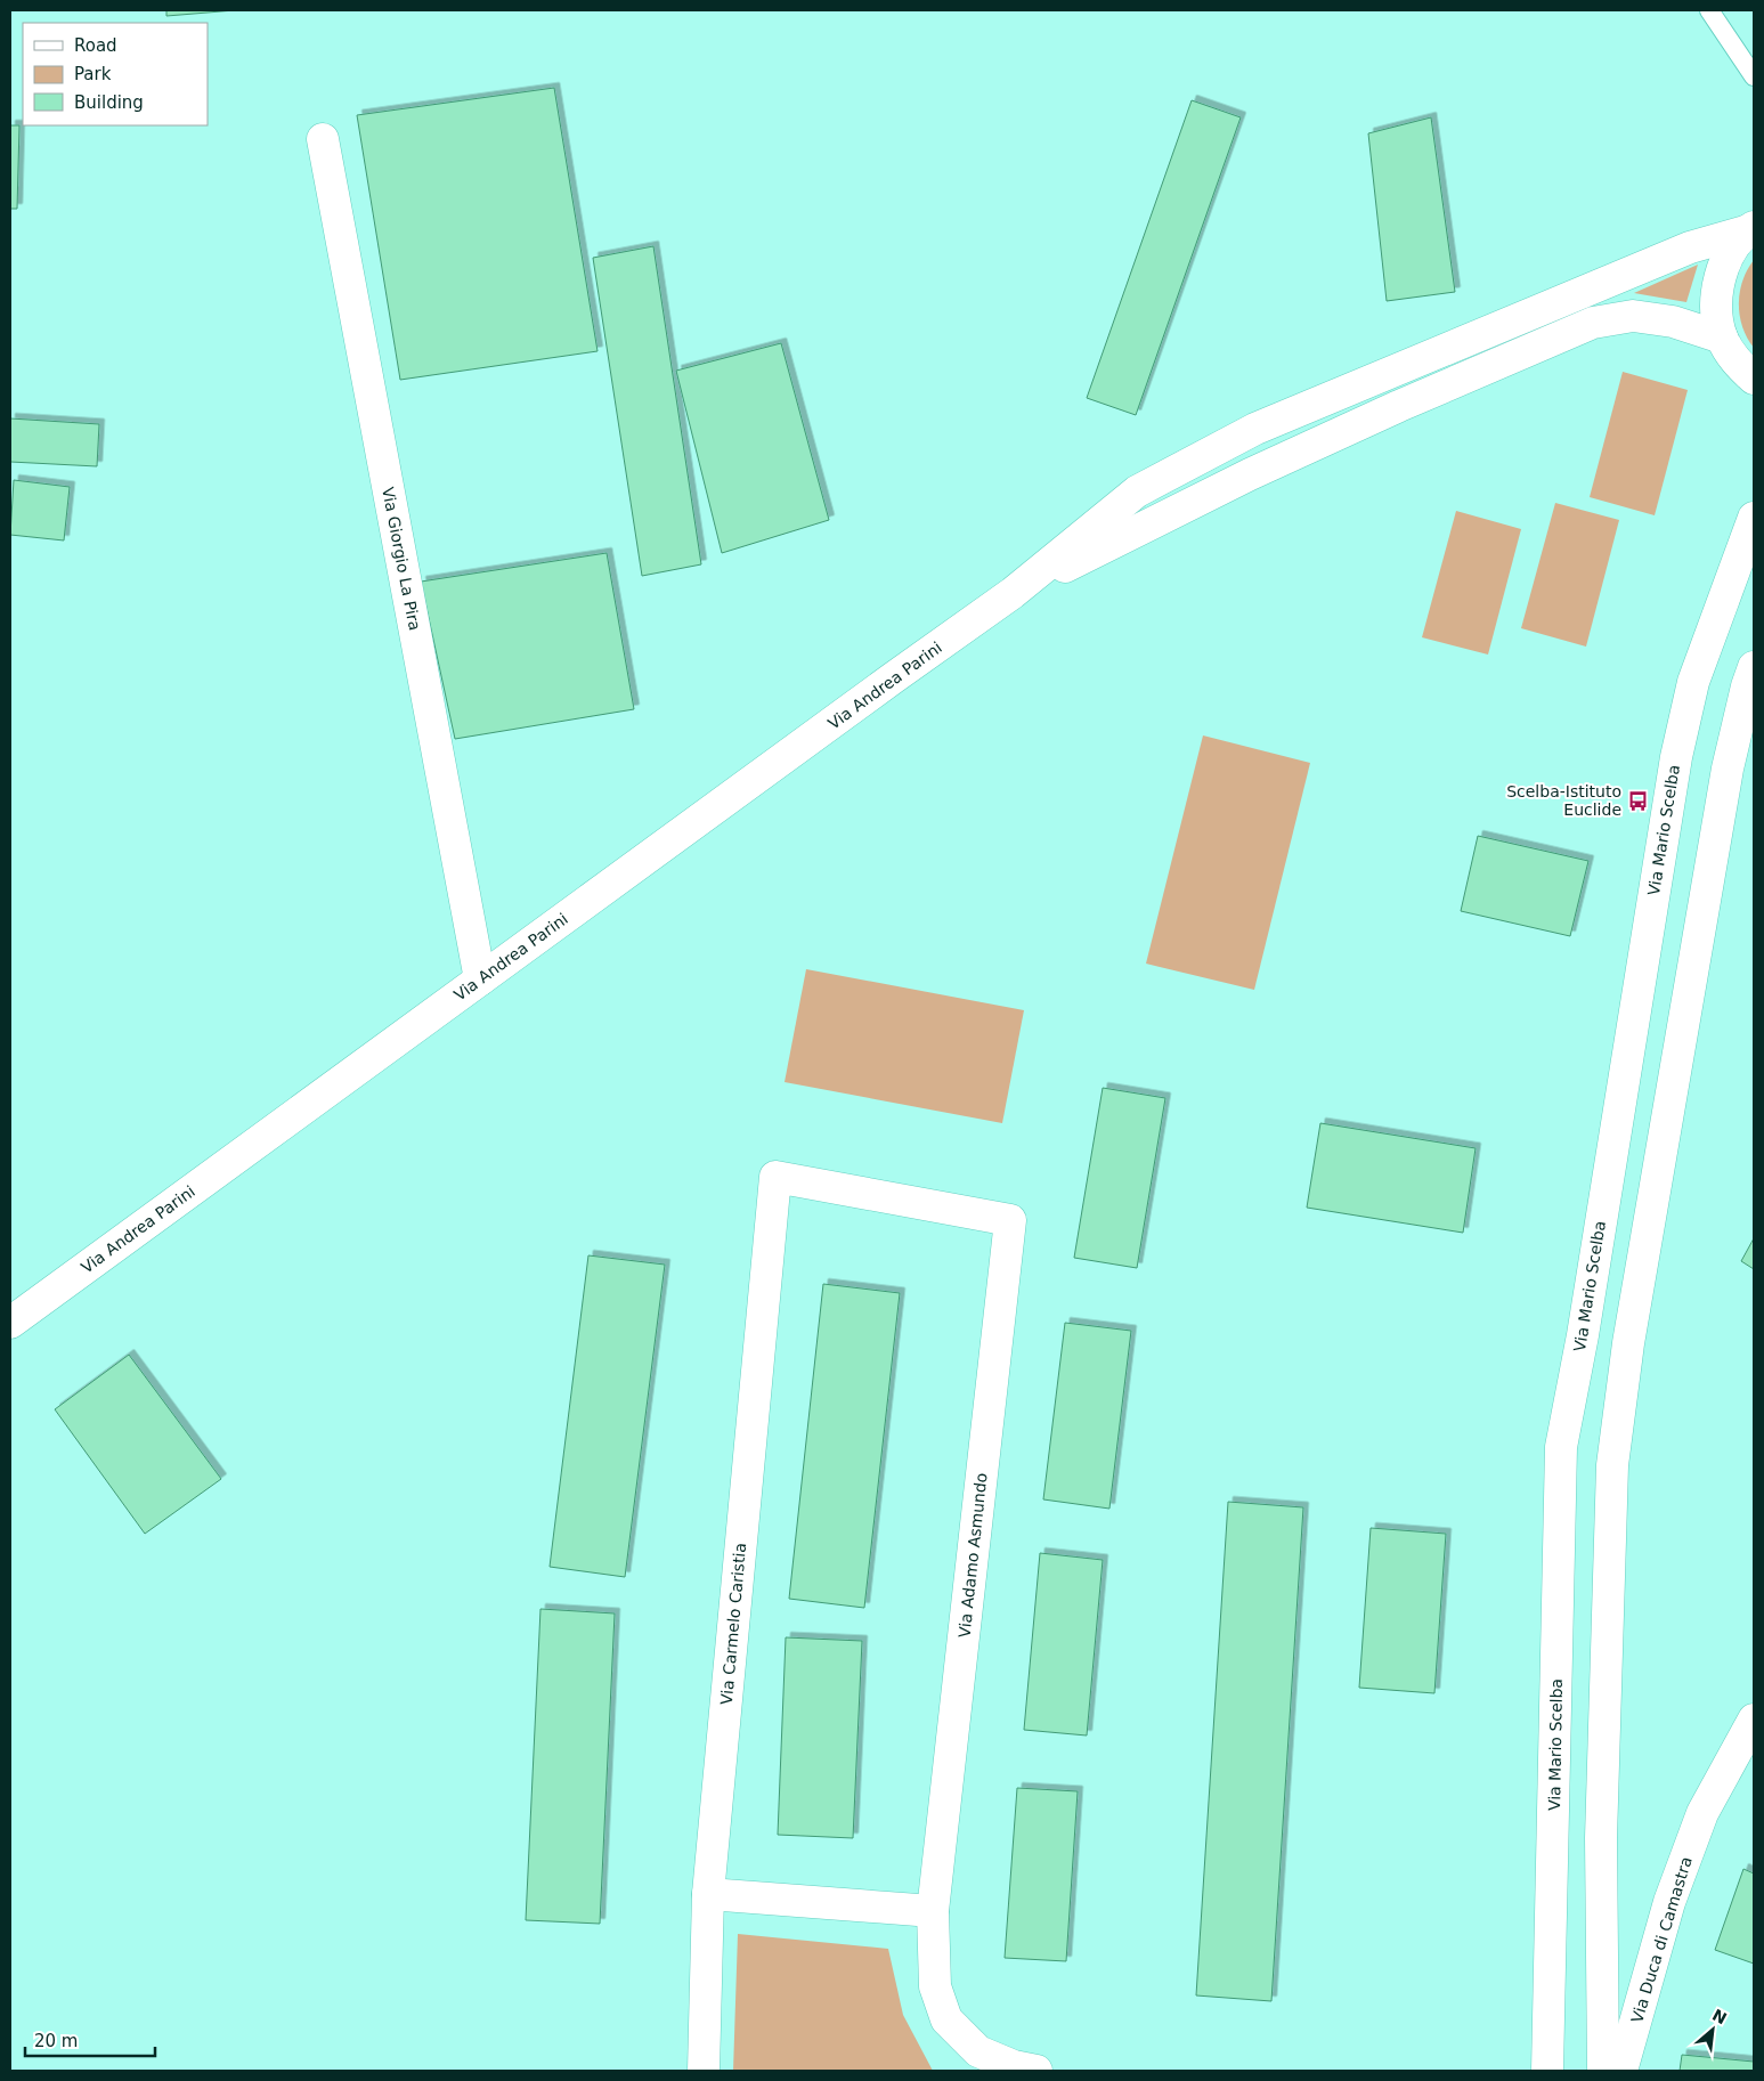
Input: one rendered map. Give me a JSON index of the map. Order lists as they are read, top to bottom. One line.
{"streets":{"main road":["Via Giorgio La Pira","Via Andrea Parini","Via Mario Scelba","Via Adamo Asmundo","Via Carmelo Caristia","Via Duca di Camastra"]},"crossings":[["Via Giorgio La Pira","Via Andrea Parini"],["Via Adamo Asmundo","Via Carmelo Caristia"]],"places":{"bus stop":["Scelba-Istituto Euclide"]},"legend":["Road","Park","Building"],"scale_bar":"20 m","north":"top right"}
